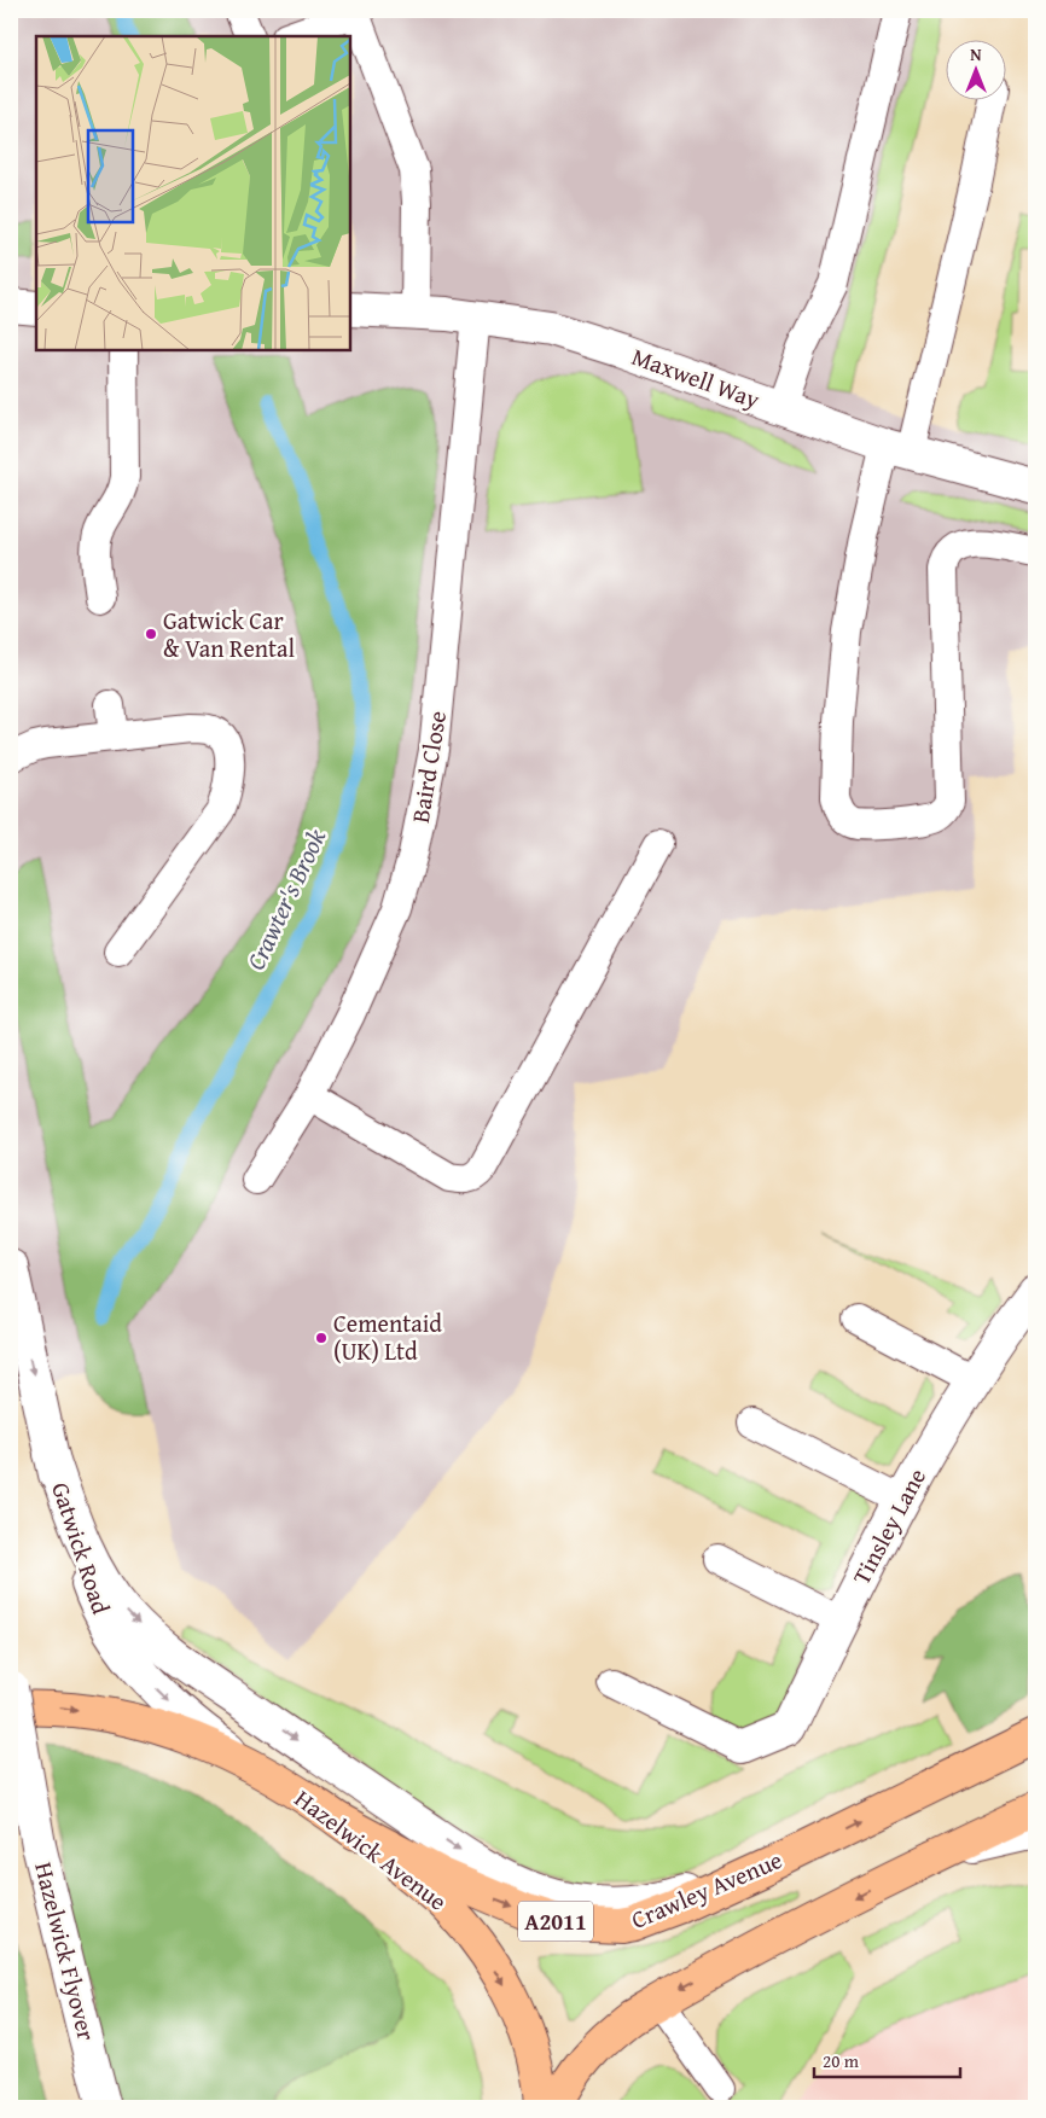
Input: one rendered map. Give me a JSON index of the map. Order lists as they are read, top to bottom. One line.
{"streets":{"main road":["Hazelwick Avenue","Crawley Avenue","A2011"],"street":["Maxwell Way","Tinsley Lane","Gatwick Road","Hazelwick Flyover"],"lane":["Baird Close"]},"crossings":[["Maxwell Way","Baird Close"],["Gatwick Road","Hazelwick Avenue"],["Gatwick Road","A2011"],["Hazelwick Avenue","Crawley Avenue"],["Hazelwick Avenue","A2011"]],"one_way":["Gatwick Road","Hazelwick Avenue"],"water":["Crawter's Brook"],"places":["Gatwick Car & Van Rental","Cementaid (UK) Ltd"],"scale_bar":"20 m","north":"top"}
